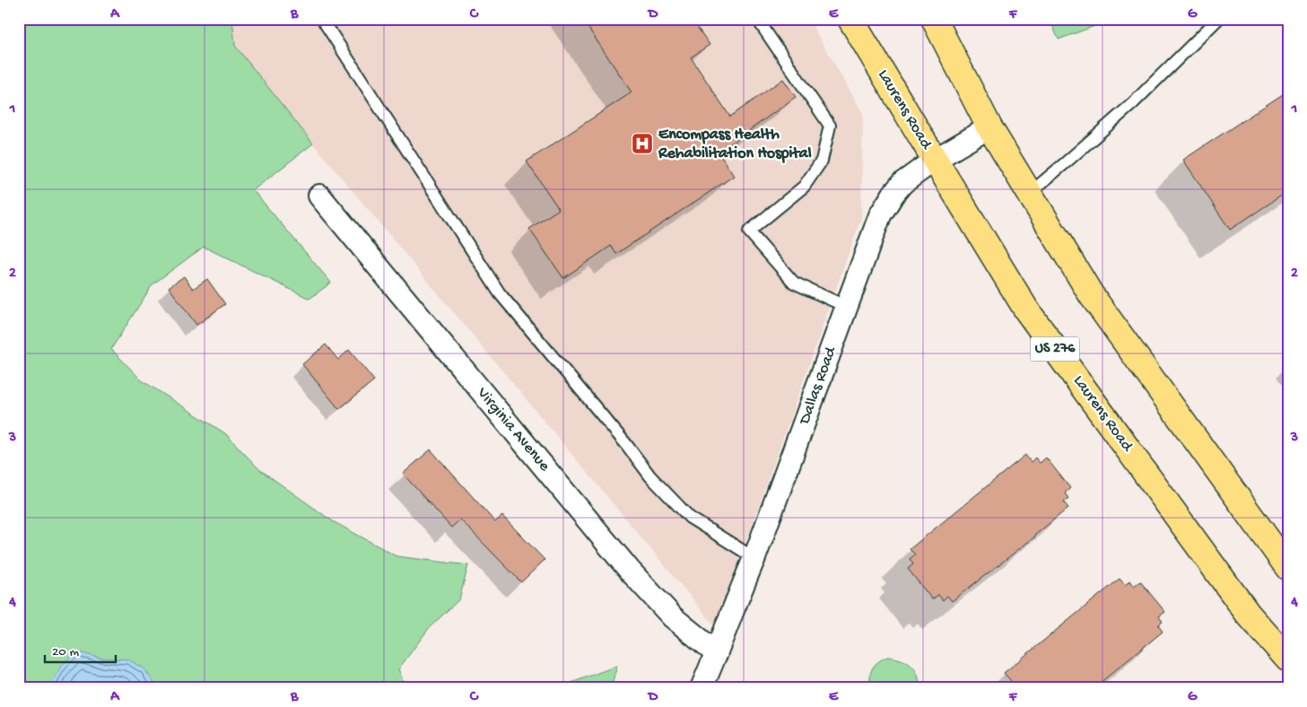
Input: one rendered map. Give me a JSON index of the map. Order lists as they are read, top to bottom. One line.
{"streets":{"main road":["Laurens Road","US 276"],"street":["Dallas Road","Virginia Avenue"]},"crossings":[["Laurens Road","Dallas Road"],["Dallas Road","Virginia Avenue"]],"places":{"hospital":["Encompass Health Rehabilitation Hospital"]},"scale_bar":"20 m","grid":{"columns":["A","B","C","D","E","F","G"],"rows":["1","2","3","4"]}}
